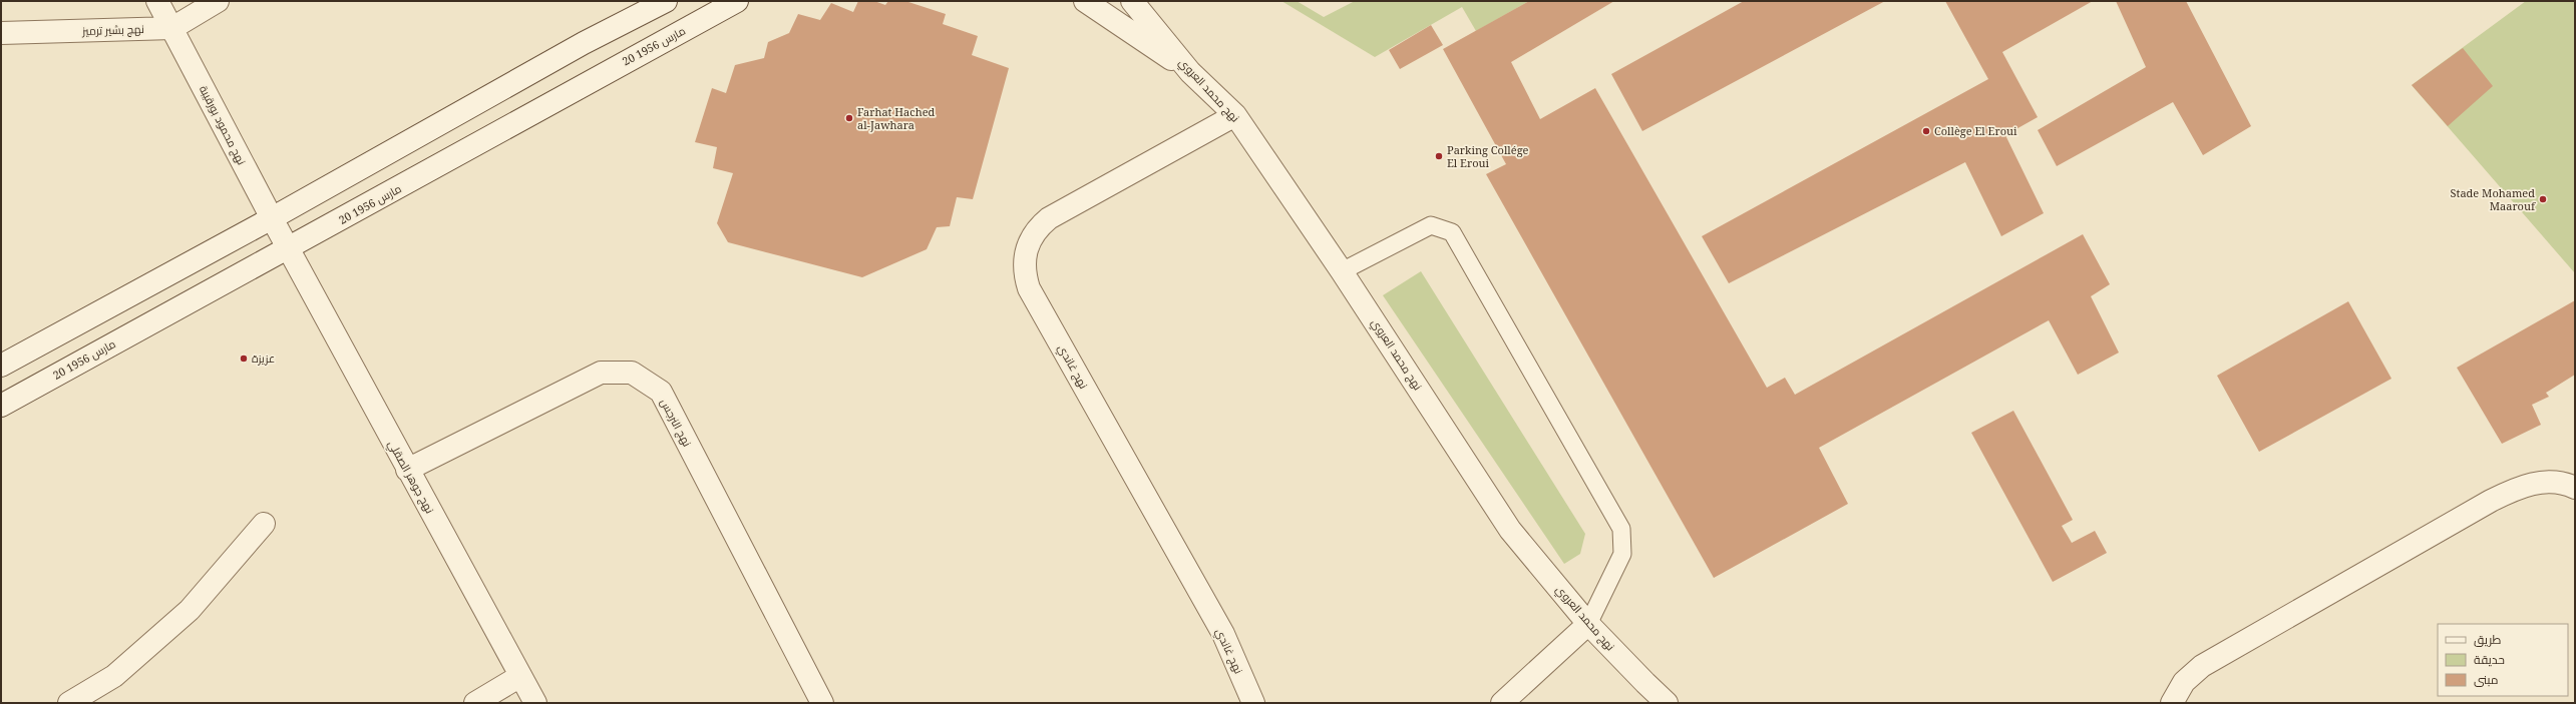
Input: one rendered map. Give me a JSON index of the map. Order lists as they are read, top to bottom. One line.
{"streets":{"street":["نهج بشير ترميز","20 مارس 1956","نهج محمد العروي","نهج محمود بورقيبة","نهج غاندي","نهج النرجس","نهج جوهر الصقلي"]},"crossings":[["نهج بشير ترميز","نهج محمود بورقيبة"],["20 مارس 1956","نهج محمود بورقيبة"],["20 مارس 1956","نهج جوهر الصقلي"],["نهج محمد العروي","نهج غاندي"],["نهج محمود بورقيبة","نهج جوهر الصقلي"],["نهج النرجس","نهج جوهر الصقلي"]],"places":["Farhat Hached al-Jawhara","Collège El Eroui","Parking Collége El Eroui","Stade Mohamed Maarouf","عزيزة"],"legend":["طريق","حديقة","مبنى"]}
